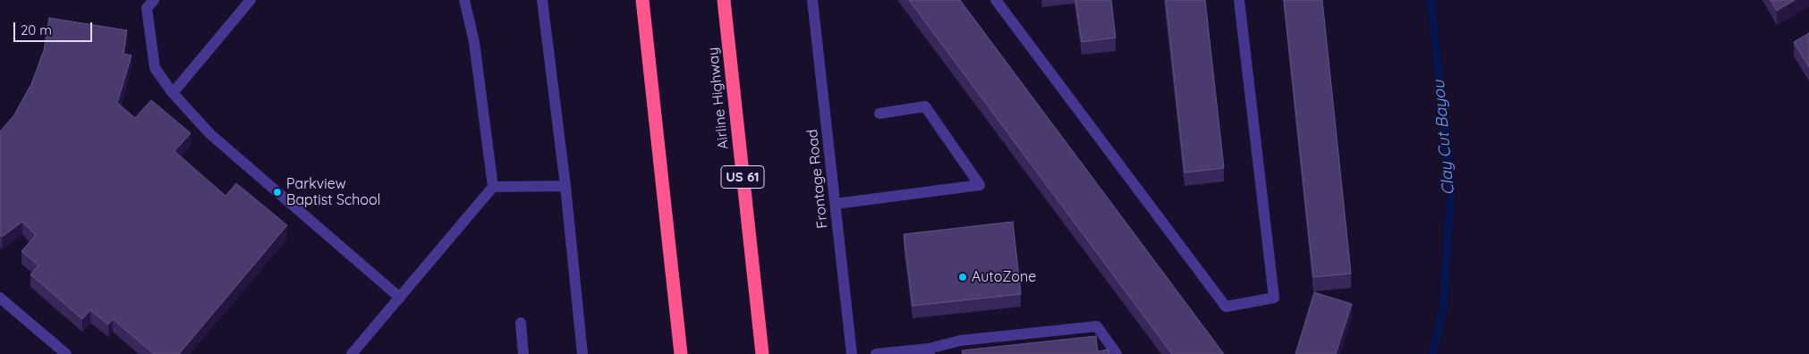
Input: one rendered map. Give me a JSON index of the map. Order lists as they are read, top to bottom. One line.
{"streets":{"highway":["Airline Highway","US 61"],"street":["Frontage Road"]},"water":["Clay Cut Bayou"],"places":["Parkview Baptist School","AutoZone"],"scale_bar":"20 m"}
